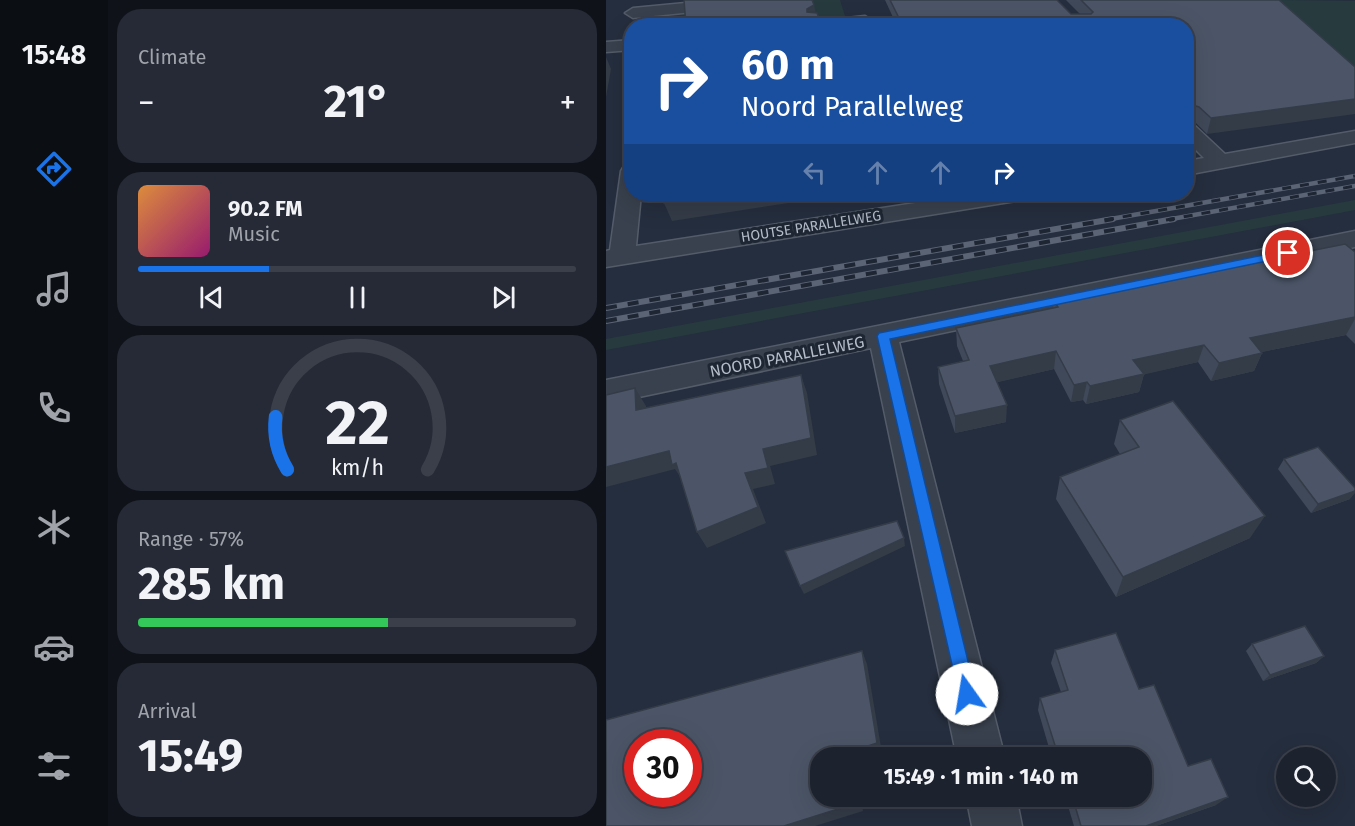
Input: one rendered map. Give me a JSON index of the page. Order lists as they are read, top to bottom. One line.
{"streets":{"street":["HOUTSE PARALLELWEG","NOORD PARALLELWEG"]},"page":{"tabs":"15:48","tile":["Climate",["Range · 57%","285 km"],["Arrival","15:49"]],"turn":["60 m","Noord Parallelweg"],"heat":["−","21°","+"],"song":["90.2 FM","Music"],"limit":"30","trip":"15:49 · 1 min · 140 m","gauge":["22","km/h"]}}
